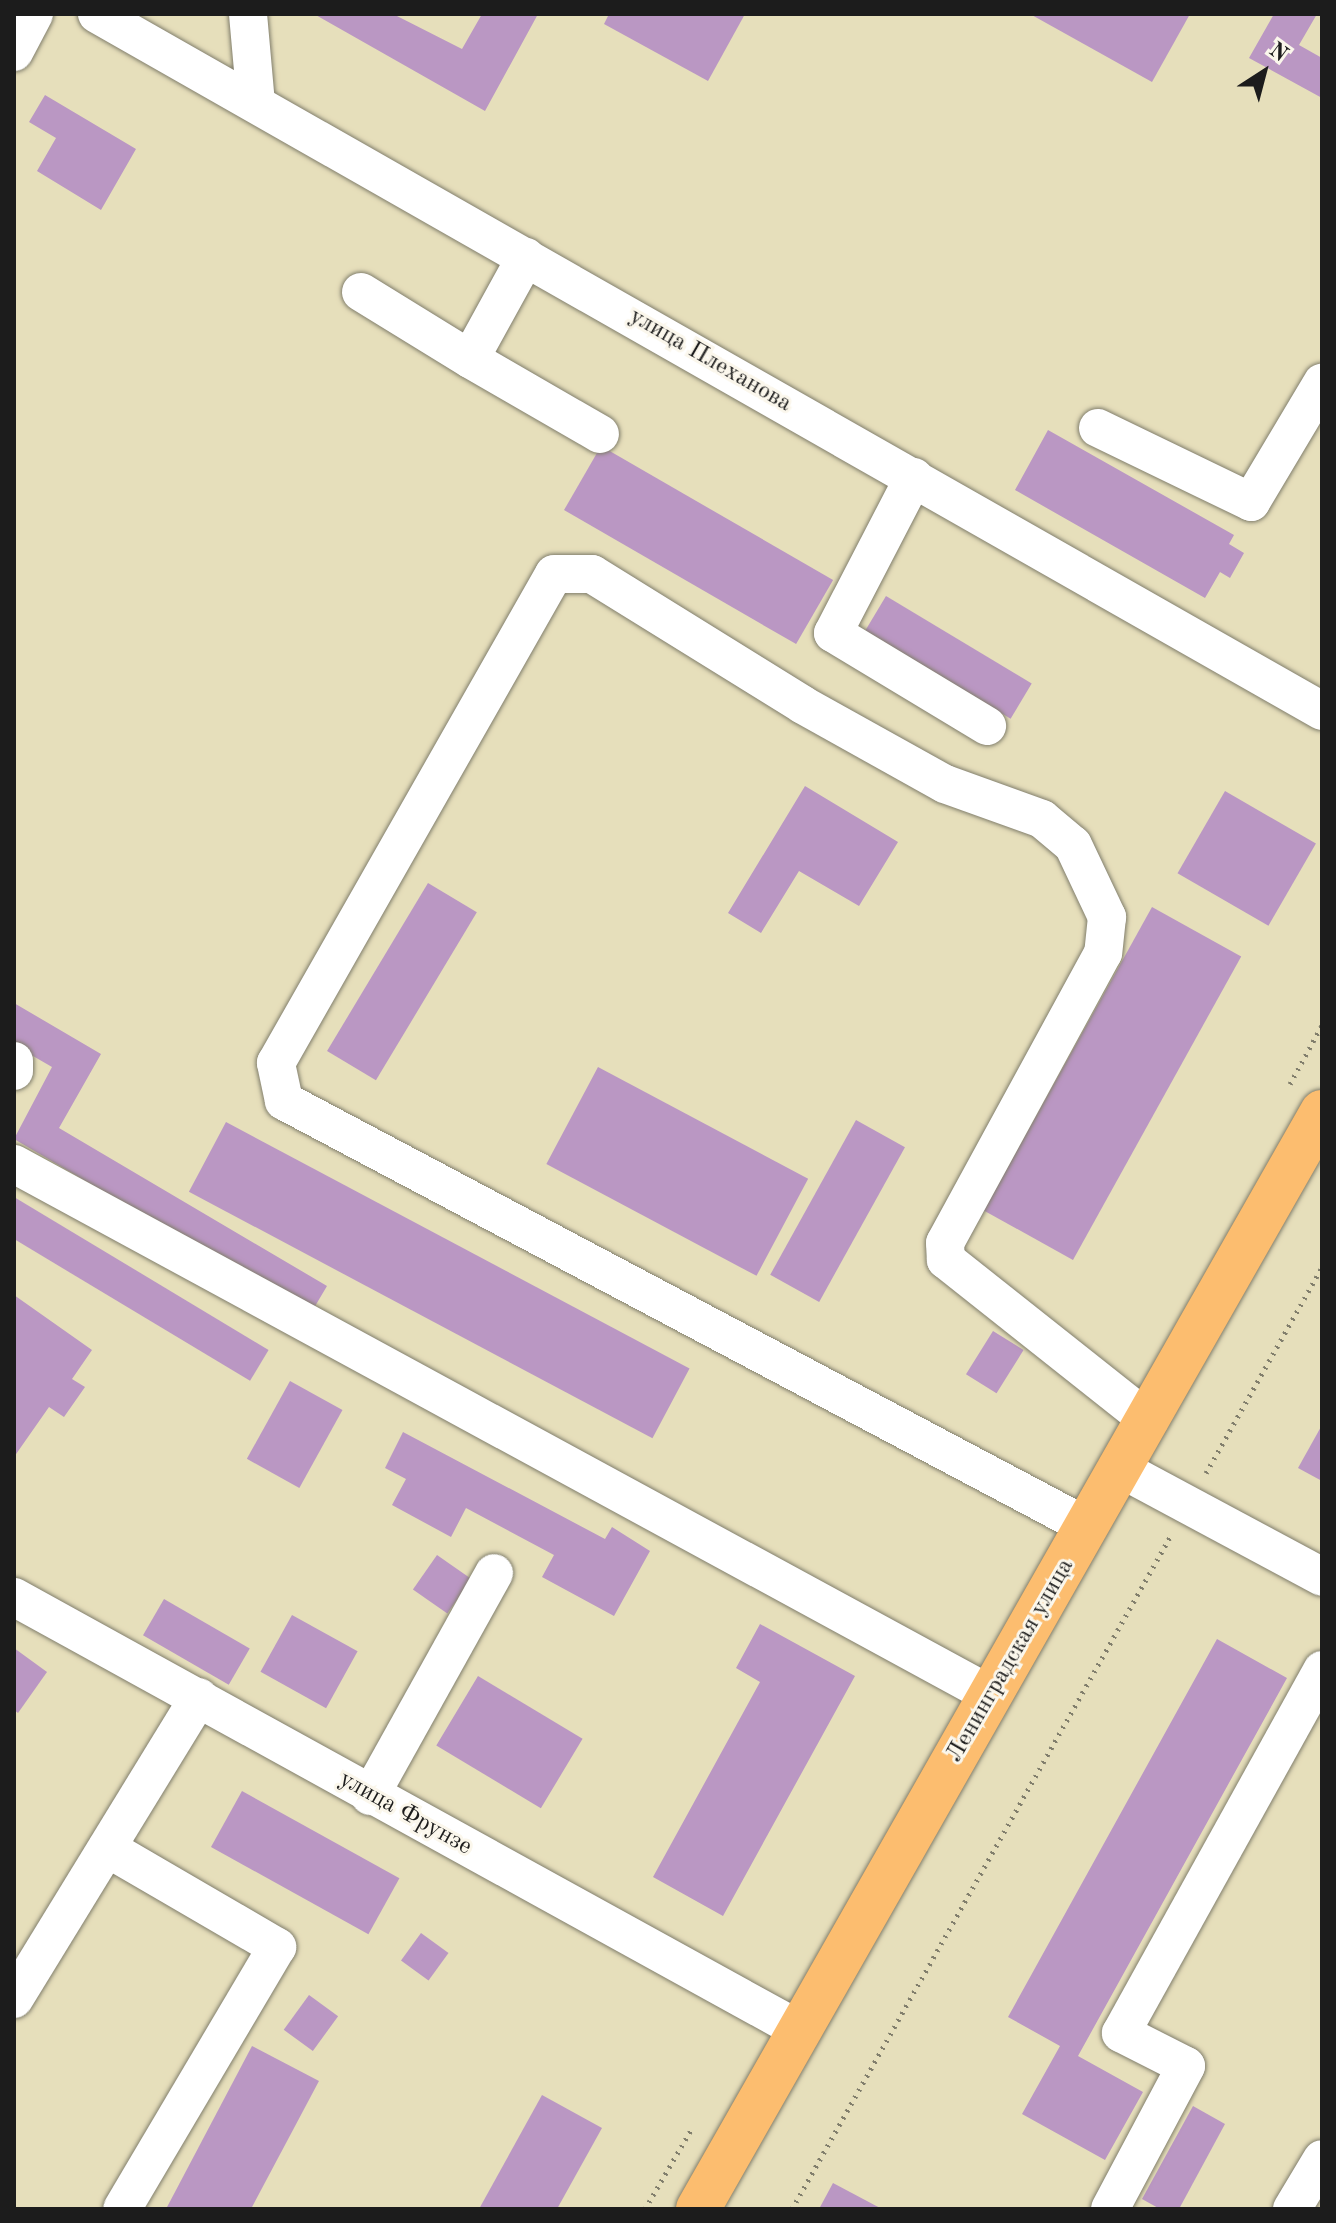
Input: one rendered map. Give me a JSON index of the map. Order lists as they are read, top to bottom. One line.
{"streets":{"highway":["Ленинградская улица"],"street":["улица Плеханова","улица Фрунзе"]},"crossings":[["Ленинградская улица","улица Фрунзе"]],"north":"top right"}
